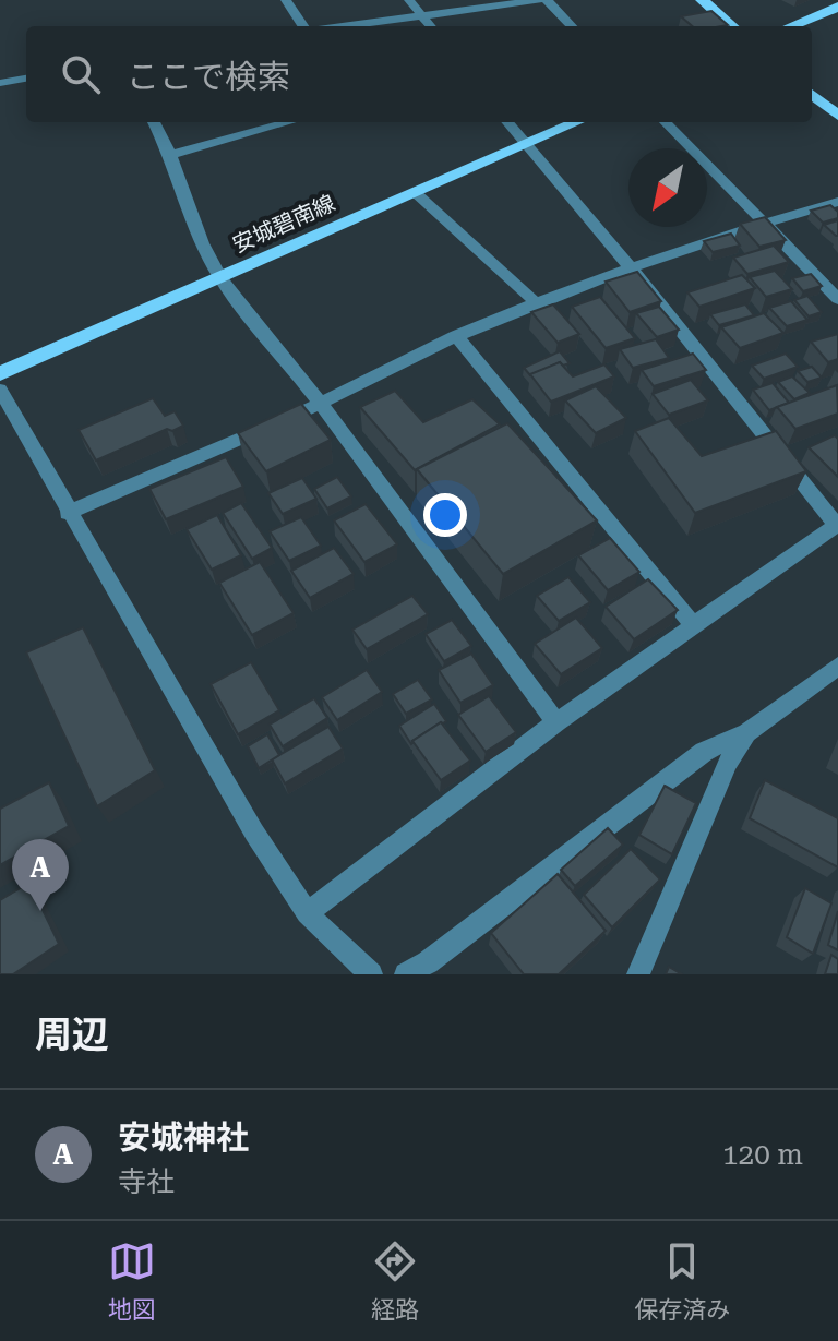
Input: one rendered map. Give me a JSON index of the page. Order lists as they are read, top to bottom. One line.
{"streets":{"main road":["安城碧南線"]},"north":"bottom left","page":{"search":"ここで検索","pins":"A","heading":"周辺","list":[{"mark":"A","name":"安城神社","note":"寺社","value":"120 m"}],"nav":["地図","経路","保存済み"]}}
